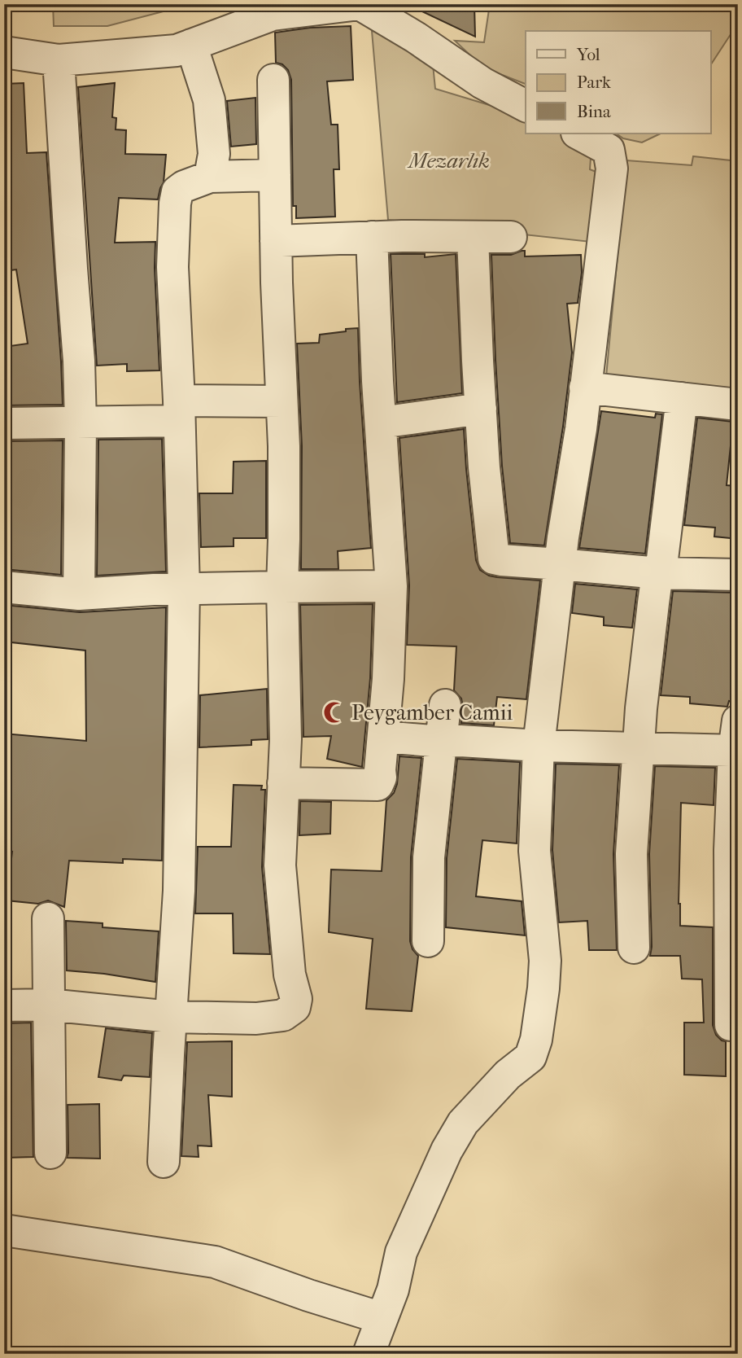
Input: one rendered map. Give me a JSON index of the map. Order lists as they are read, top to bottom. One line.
{"parks":["Mezarlık"],"places":{"mosque":["Peygamber Camii"]},"legend":["Yol","Park","Bina"]}
